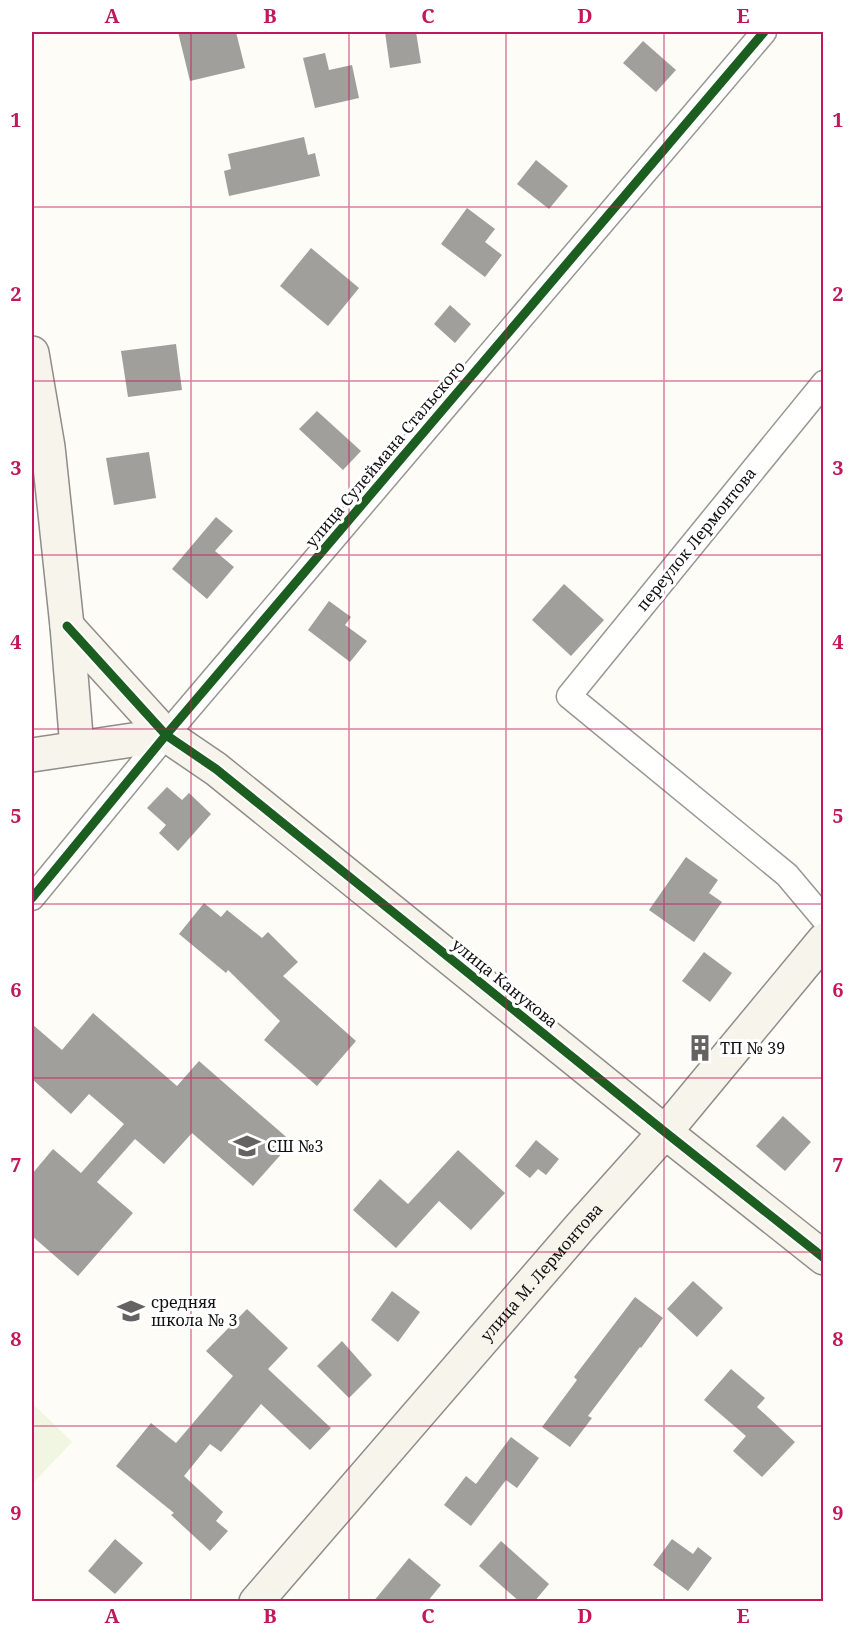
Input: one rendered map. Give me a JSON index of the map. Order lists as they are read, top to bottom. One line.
{"streets":{"street":["улица Сулеймана Стальского","переулок Лермонтова","улица Канукова","улица М. Лермонтова"]},"crossings":[["улица Сулеймана Стальского","улица Канукова"],["улица Канукова","улица М. Лермонтова"]],"places":{"building":["ТП № 39"],"school or university":["СШ №3","средняя школа № 3"]},"grid":{"columns":["A","B","C","D","E"],"rows":["1","2","3","4","5","6","7","8","9"]}}
